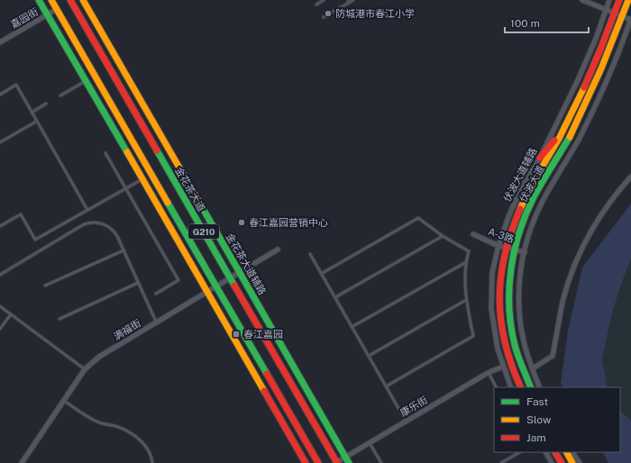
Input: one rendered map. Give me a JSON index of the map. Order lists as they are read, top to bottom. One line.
{"streets":{"main road":["伏波大道","金花茶大道","G210","金花茶大道辅路"],"street":["嘉园街","伏波大道辅路","A-3路","满福街","康乐街"]},"crossings":[["嘉园街","G210"],["伏波大道辅路","A-3路"],["伏波大道辅路","康乐街"],["伏波大道","A-3路"],["金花茶大道","满福街"],["金花茶大道","康乐街"],["G210","满福街"],["金花茶大道辅路","满福街"],["金花茶大道辅路","康乐街"]],"places":{"other":["防城港市春江小学","春江嘉园营销中心"],"transit":["春江嘉园"]},"legend":["Fast","Slow","Jam"],"scale_bar":"100 m"}
